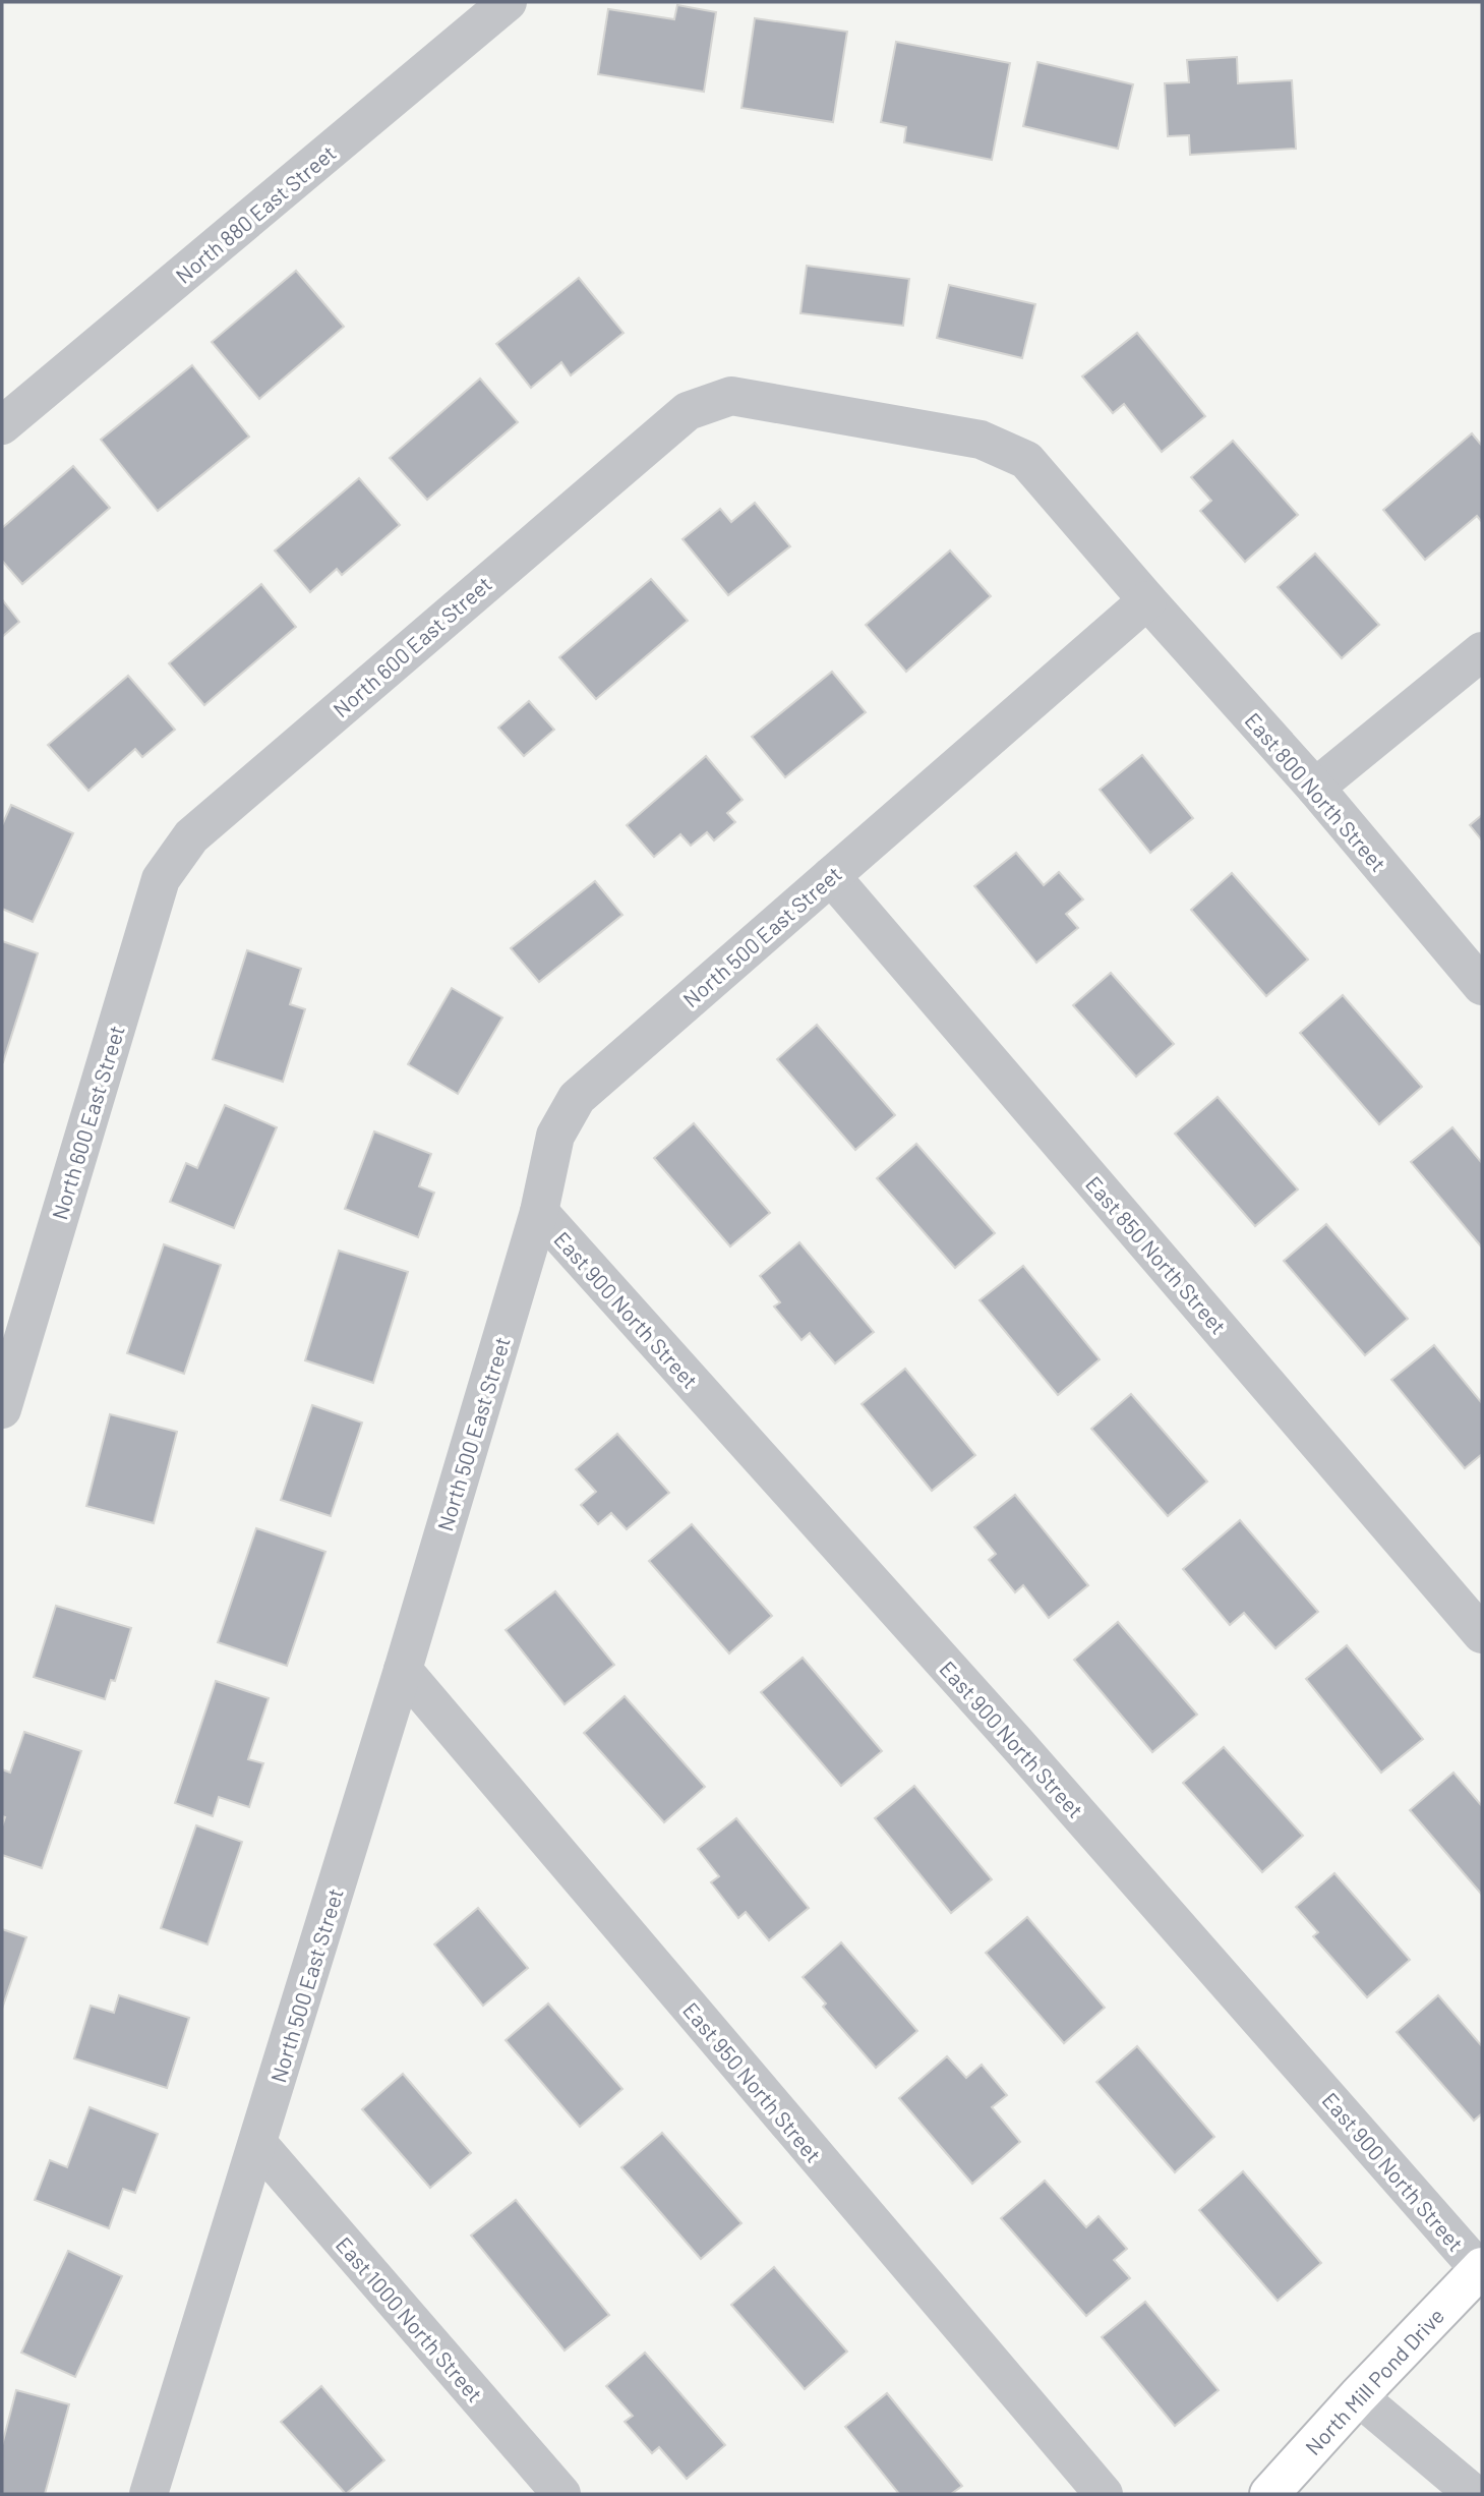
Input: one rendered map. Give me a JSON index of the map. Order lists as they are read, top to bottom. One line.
{"streets":{"main road":["North Mill Pond Drive"],"street":["North 880 East Street","North 600 East Street","East 800 North Street","North 500 East Street","East 850 North Street","East 900 North Street","East 950 North Street","East 1000 North Street"]},"crossings":[["North 600 East Street","East 800 North Street"],["North 600 East Street","North 500 East Street"],["East 800 North Street","North 500 East Street"],["North 500 East Street","East 850 North Street"],["North 500 East Street","East 900 North Street"],["North 500 East Street","East 950 North Street"],["North 500 East Street","East 1000 North Street"],["East 900 North Street","North Mill Pond Drive"]]}
